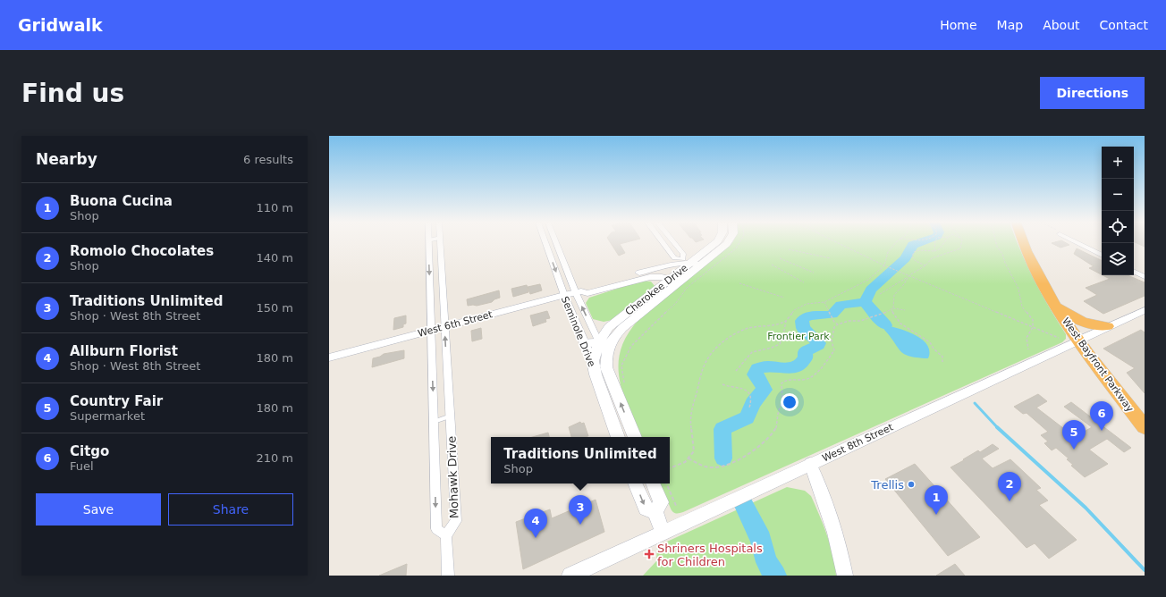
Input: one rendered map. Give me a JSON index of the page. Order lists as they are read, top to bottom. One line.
{"streets":{"highway":["West Bayfront Parkway"],"main road":["Cherokee Drive","Seminole Drive","West 8th Street"],"street":["West 6th Street","Mohawk Drive"]},"crossings":[["Cherokee Drive","West 6th Street"],["Cherokee Drive","Seminole Drive"],["West 6th Street","Seminole Drive"],["West 6th Street","Mohawk Drive"],["West Bayfront Parkway","West 8th Street"]],"parks":["Frontier Park"],"places":{"other":["Trellis"],"health":["Shriners Hospitals for Children"]},"page":{"header":"Gridwalk","nav":["Home","Map","About","Contact"],"buttons":["Directions",["Save","Share"]],"title":"Find us","heading":["Nearby","6 results"],"map_buttons":["+","−"],"list":[{"mark":"1","name":"Buona Cucina","note":"Shop","value":"110 m"},{"mark":"2","name":"Romolo Chocolates","note":"Shop","value":"140 m"},{"mark":"3","name":"Traditions Unlimited","note":"Shop · West 8th Street","value":"150 m"},{"mark":"4","name":"Allburn Florist","note":"Shop · West 8th Street","value":"180 m"},{"mark":"5","name":"Country Fair","note":"Supermarket","value":"180 m"},{"mark":"6","name":"Citgo","note":"Fuel","value":"210 m"}],"pins":["6","5","2","1","3","4"],"popup":["Traditions Unlimited","Shop"]}}
